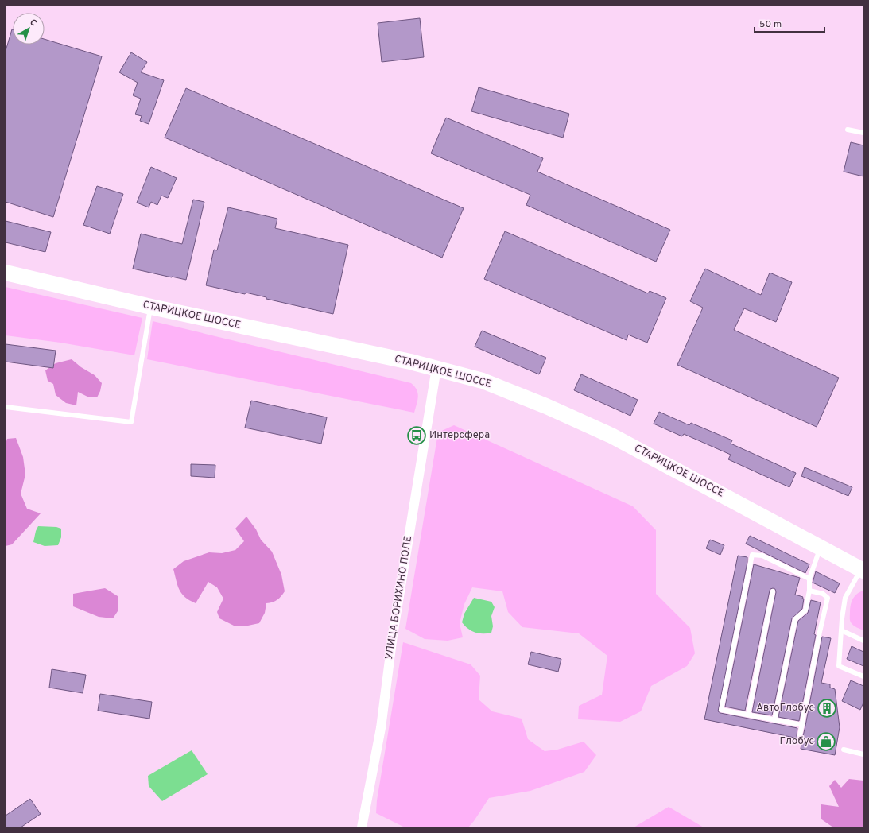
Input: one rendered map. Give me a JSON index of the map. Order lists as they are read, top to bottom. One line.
{"streets":{"main road":["СТАРИЦКОЕ ШОССЕ"],"street":["УЛИЦА БОРИХИНО ПОЛЕ"]},"crossings":[["СТАРИЦКОЕ ШОССЕ","УЛИЦА БОРИХИНО ПОЛЕ"]],"places":{"bus stop":["Интерсфера"],"building":["АвтоГлобус"],"shop":["Глобус"]},"scale_bar":"50 m","north":"top right"}
